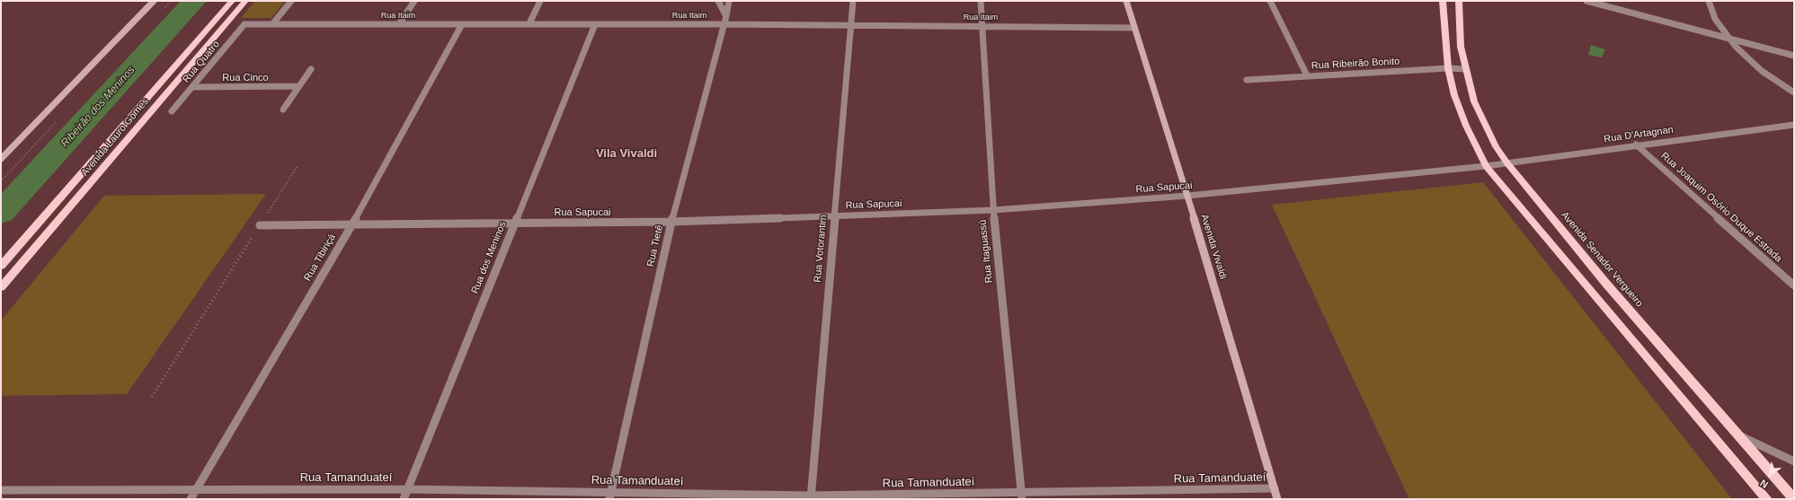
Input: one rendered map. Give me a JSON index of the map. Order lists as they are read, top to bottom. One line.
{"streets":{"main road":["Avenida Lauro Gomes","Avenida Senador Vergueiro"],"street":["Rua Itaim","Rua Quatro","Rua Ribeirão Bonito","Rua Cinco","Rua D'Artagnan","Rua Sapucai","Rua Joaquim Osório Duque Estrada","Rua Tietê","Avenida Vivaldi","Rua Votorantim","Rua Itaguassú","Rua Tibiriçá","Rua dos Meninos","Rua Tamanduateí"]},"crossings":[["Rua Itaim","Rua Quatro"],["Rua Itaim","Rua Tietê"],["Rua Itaim","Avenida Vivaldi"],["Rua Itaim","Rua Votorantim"],["Rua Itaim","Rua Itaguassú"],["Rua Itaim","Rua Tibiriçá"],["Rua Itaim","Rua dos Meninos"],["Rua Quatro","Rua Cinco"],["Rua Ribeirão Bonito","Avenida Senador Vergueiro"],["Rua D'Artagnan","Rua Sapucai"],["Rua D'Artagnan","Rua Joaquim Osório Duque Estrada"],["Rua D'Artagnan","Avenida Senador Vergueiro"],["Rua Sapucai","Rua Tietê"],["Rua Sapucai","Avenida Vivaldi"],["Rua Sapucai","Rua Votorantim"],["Rua Sapucai","Rua Itaguassú"],["Rua Sapucai","Rua Tibiriçá"],["Rua Sapucai","Rua dos Meninos"],["Rua Tietê","Rua Tamanduateí"],["Avenida Vivaldi","Rua Tamanduateí"],["Rua Votorantim","Rua Tamanduateí"],["Rua Itaguassú","Rua Tamanduateí"],["Rua Tibiriçá","Rua Tamanduateí"],["Rua dos Meninos","Rua Tamanduateí"]],"districts":["Vila Vivaldi"],"water":["Ribeirão dos Meninos"],"north":"bottom left"}
